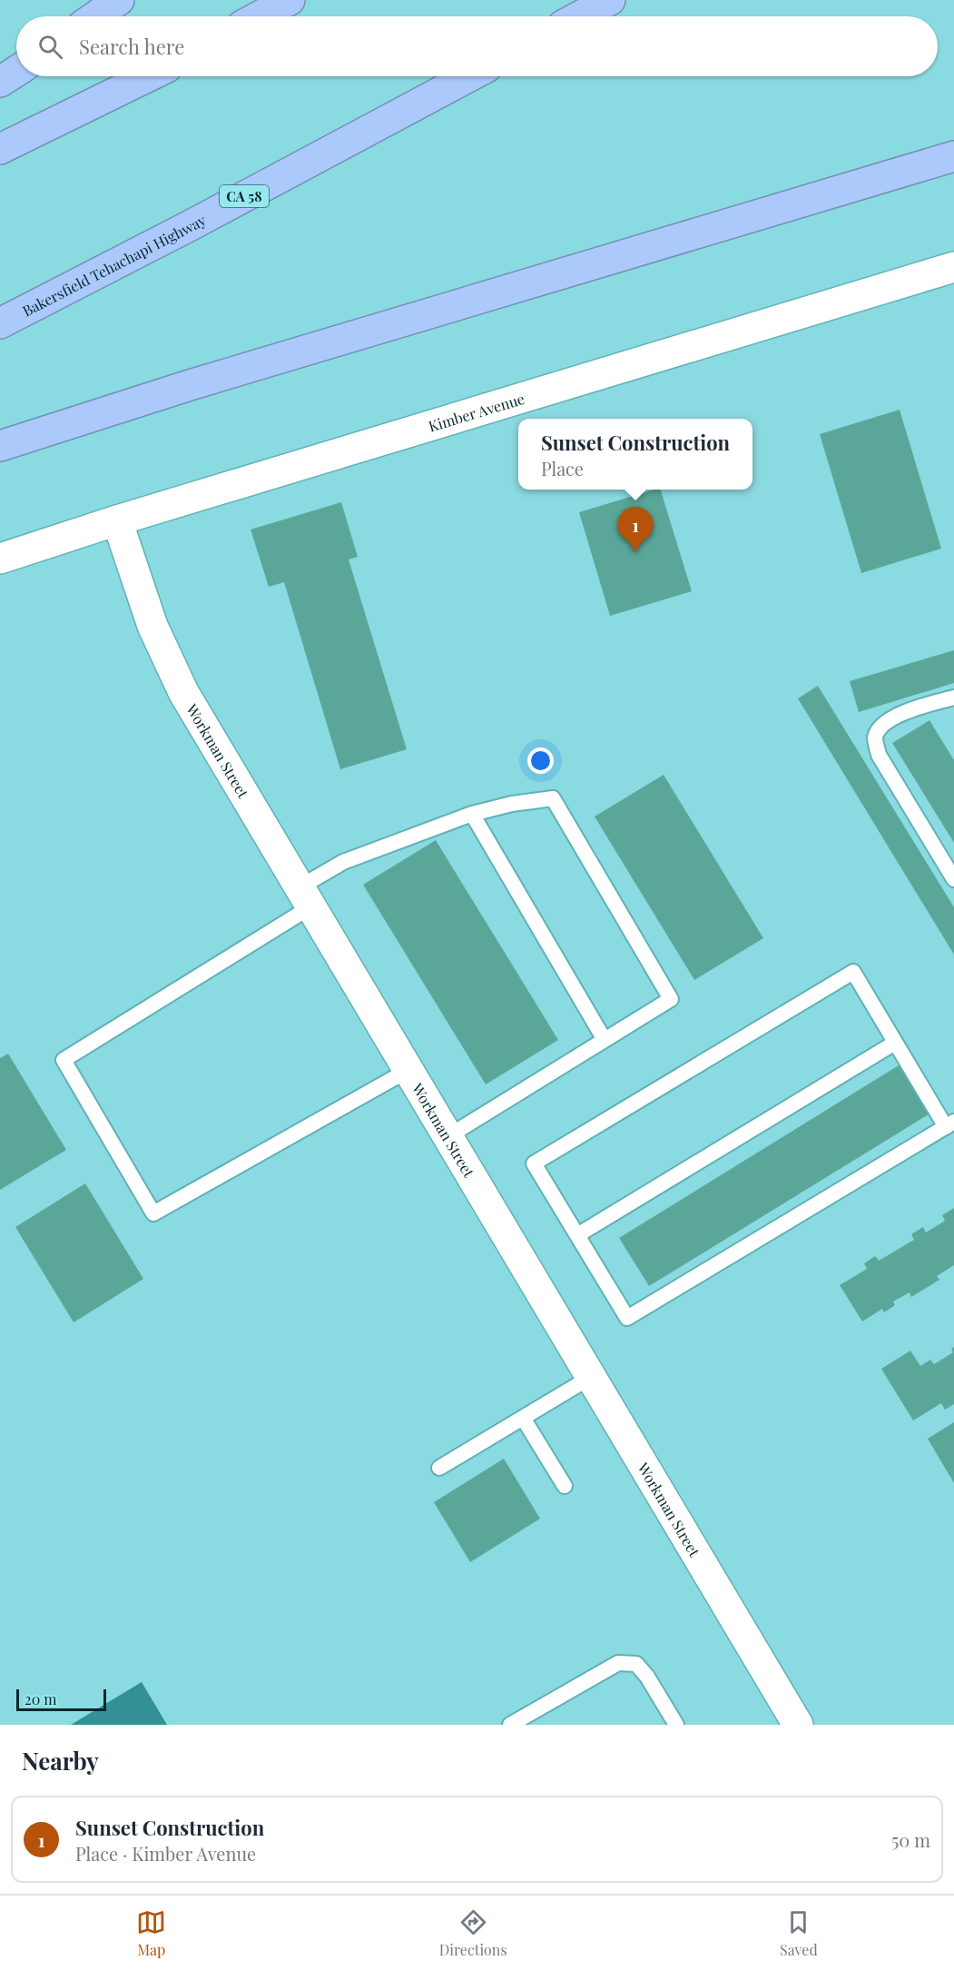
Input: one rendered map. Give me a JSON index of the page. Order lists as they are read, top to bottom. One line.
{"streets":{"highway":["CA 58","Bakersfield Tehachapi Highway"],"street":["Kimber Avenue","Workman Street"]},"crossings":[["Kimber Avenue","Workman Street"]],"scale_bar":"20 m","page":{"search":"Search here","popup":["Sunset Construction","Place"],"pins":"1","scale":"20 m","heading":"Nearby","list":[{"mark":"1","name":"Sunset Construction","note":"Place · Kimber Avenue","value":"50 m"}],"nav":["Map","Directions","Saved"]}}
